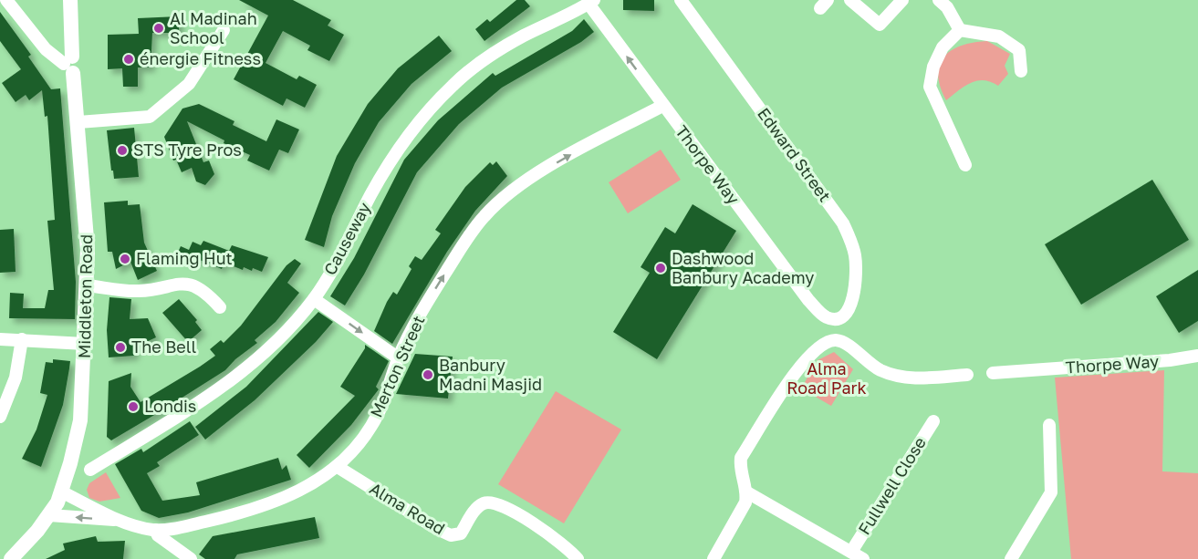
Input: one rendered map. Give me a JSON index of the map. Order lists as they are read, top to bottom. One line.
{"streets":{"street":["Edward Street","Thorpe Way","Causeway","Middleton Road","Merton Street","Fullwell Close","Alma Road"]},"crossings":[["Edward Street","Thorpe Way"],["Thorpe Way","Causeway"],["Thorpe Way","Merton Street"],["Middleton Road","Merton Street"],["Merton Street","Alma Road"]],"parks":["Alma Road Park"],"places":["Al Madinah School","énergie Fitness","STS Tyre Pros","Flaming Hut","Dashwood Banbury Academy","The Bell","Banbury Madni Masjid","Londis"]}
